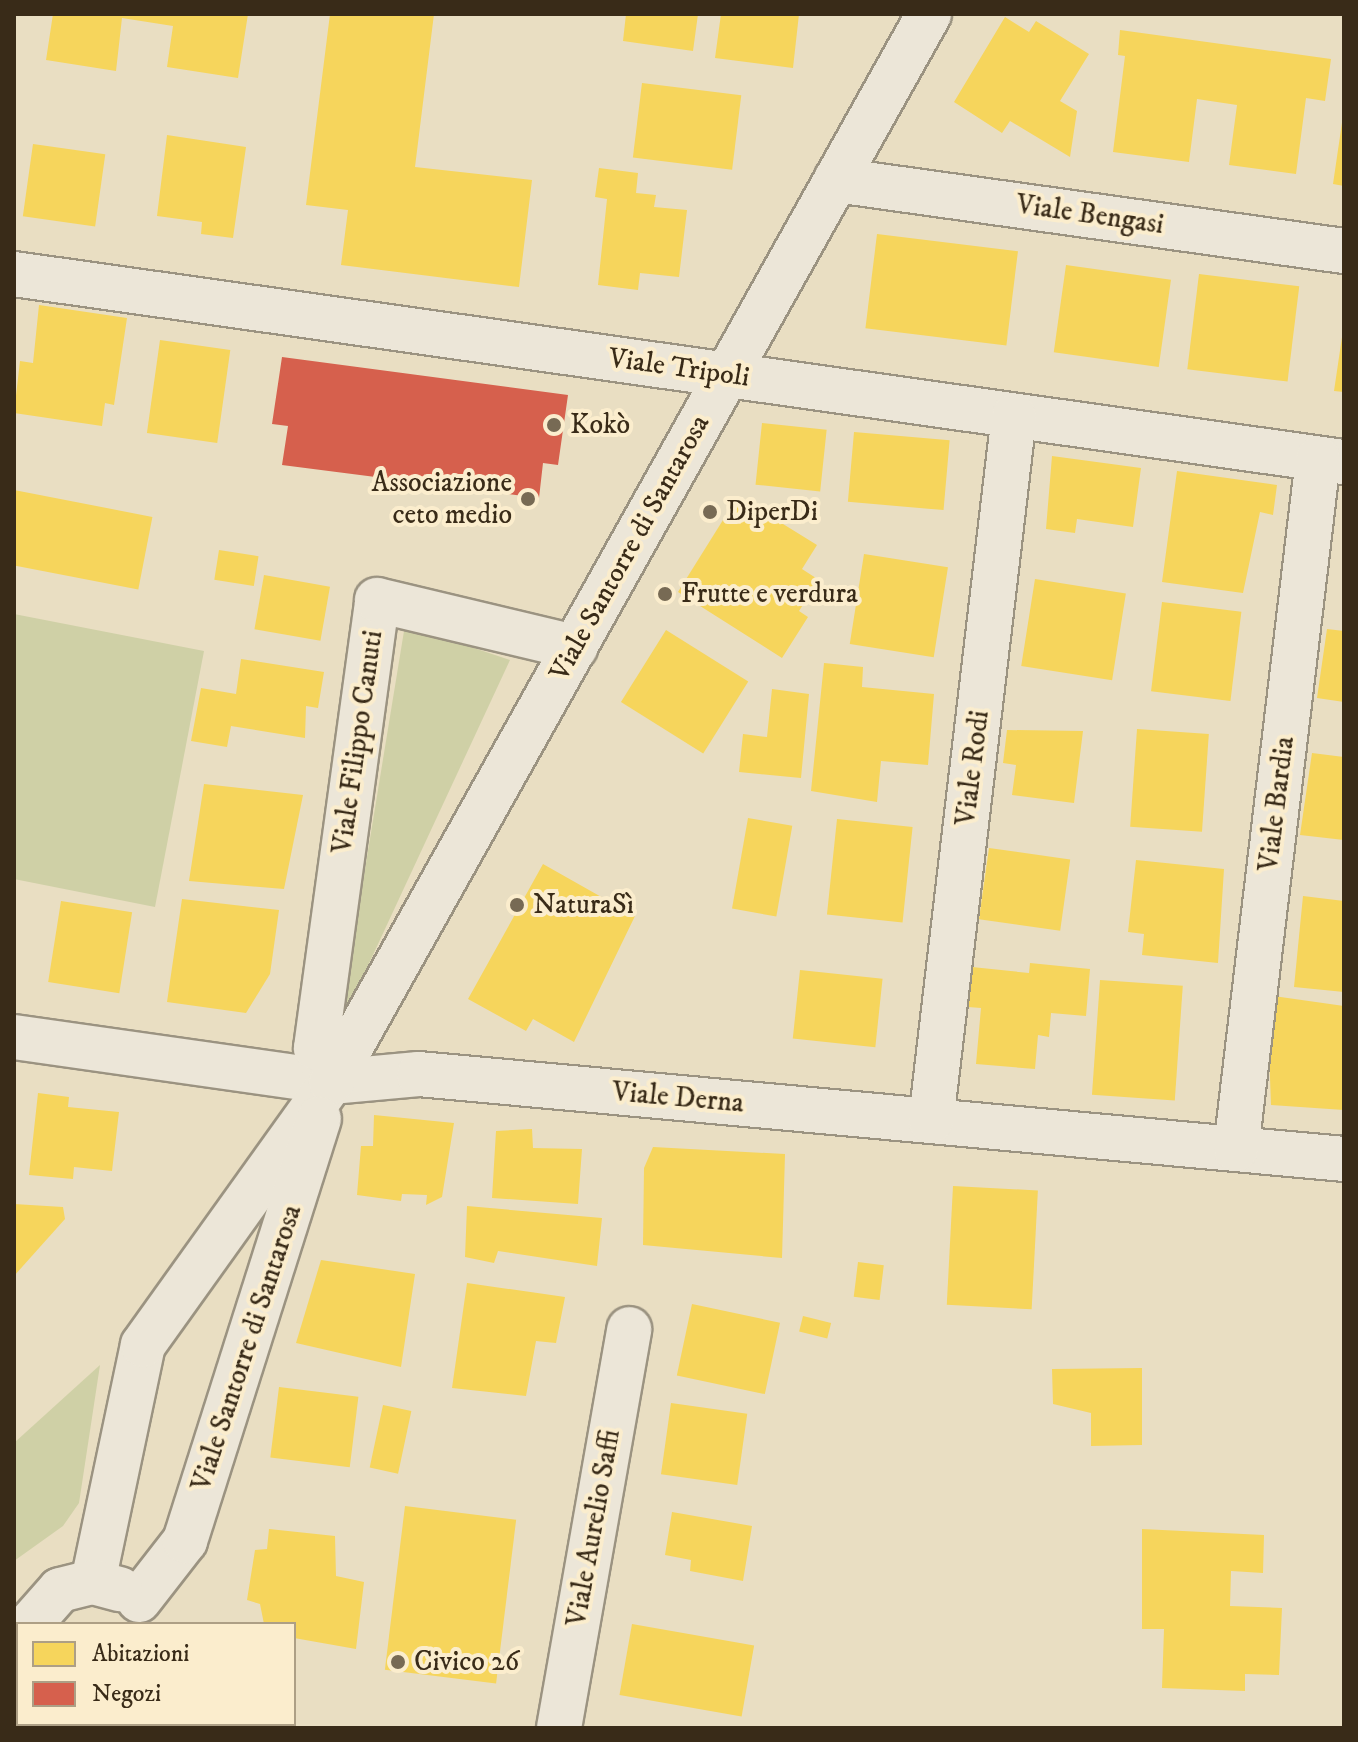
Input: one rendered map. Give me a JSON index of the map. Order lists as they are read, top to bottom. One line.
{"streets":{"street":["Viale Bengasi","Viale Tripoli","Viale Santorre di Santarosa","Viale Filippo Canuti","Viale Rodi","Viale Bardia","Viale Derna","Viale Aurelio Saffi"]},"crossings":[["Viale Bengasi","Viale Santorre di Santarosa"],["Viale Tripoli","Viale Santorre di Santarosa"],["Viale Tripoli","Viale Rodi"],["Viale Tripoli","Viale Bardia"],["Viale Santorre di Santarosa","Viale Filippo Canuti"],["Viale Santorre di Santarosa","Viale Derna"],["Viale Filippo Canuti","Viale Derna"],["Viale Rodi","Viale Derna"],["Viale Bardia","Viale Derna"]],"places":["Kokò","Associazione ceto medio","DiperDi","Frutte e verdura","NaturaSì","Civico 26"],"legend":["Abitazioni","Negozi"]}
